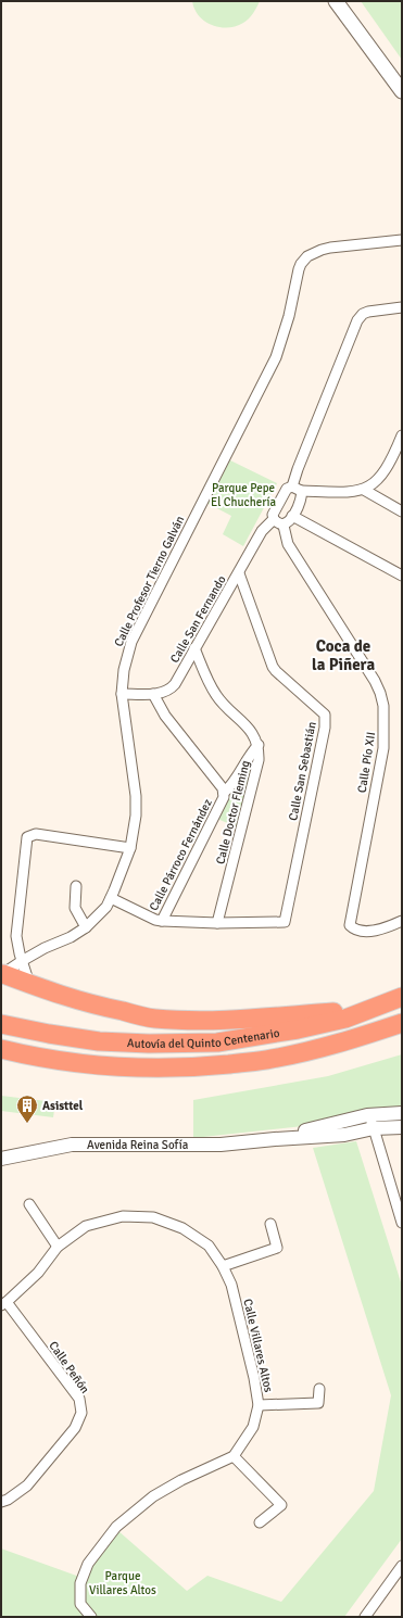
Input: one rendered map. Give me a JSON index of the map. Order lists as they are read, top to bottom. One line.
{"streets":{"highway":["Autovía del Quinto Centenario"],"street":["Calle Profesor Tierno Galván","Calle San Fernando","Calle Pío XII","Calle San Sebastián","Calle Doctor Fleming","Calle Párroco Fernández","Avenida Reina Sofía","Calle Villares Altos","Calle Peñón"]},"crossings":[["Calle Profesor Tierno Galván","Calle San Fernando"],["Calle San Fernando","Calle San Sebastián"],["Calle San Fernando","Calle Párroco Fernández"],["Calle San Sebastián","Calle Doctor Fleming"],["Calle Villares Altos","Calle Peñón"]],"districts":["Coca de la Piñera"],"parks":["Parque Pepe El Chuchería","Parque Villares Altos"],"places":{"building":["Asisttel"]}}
